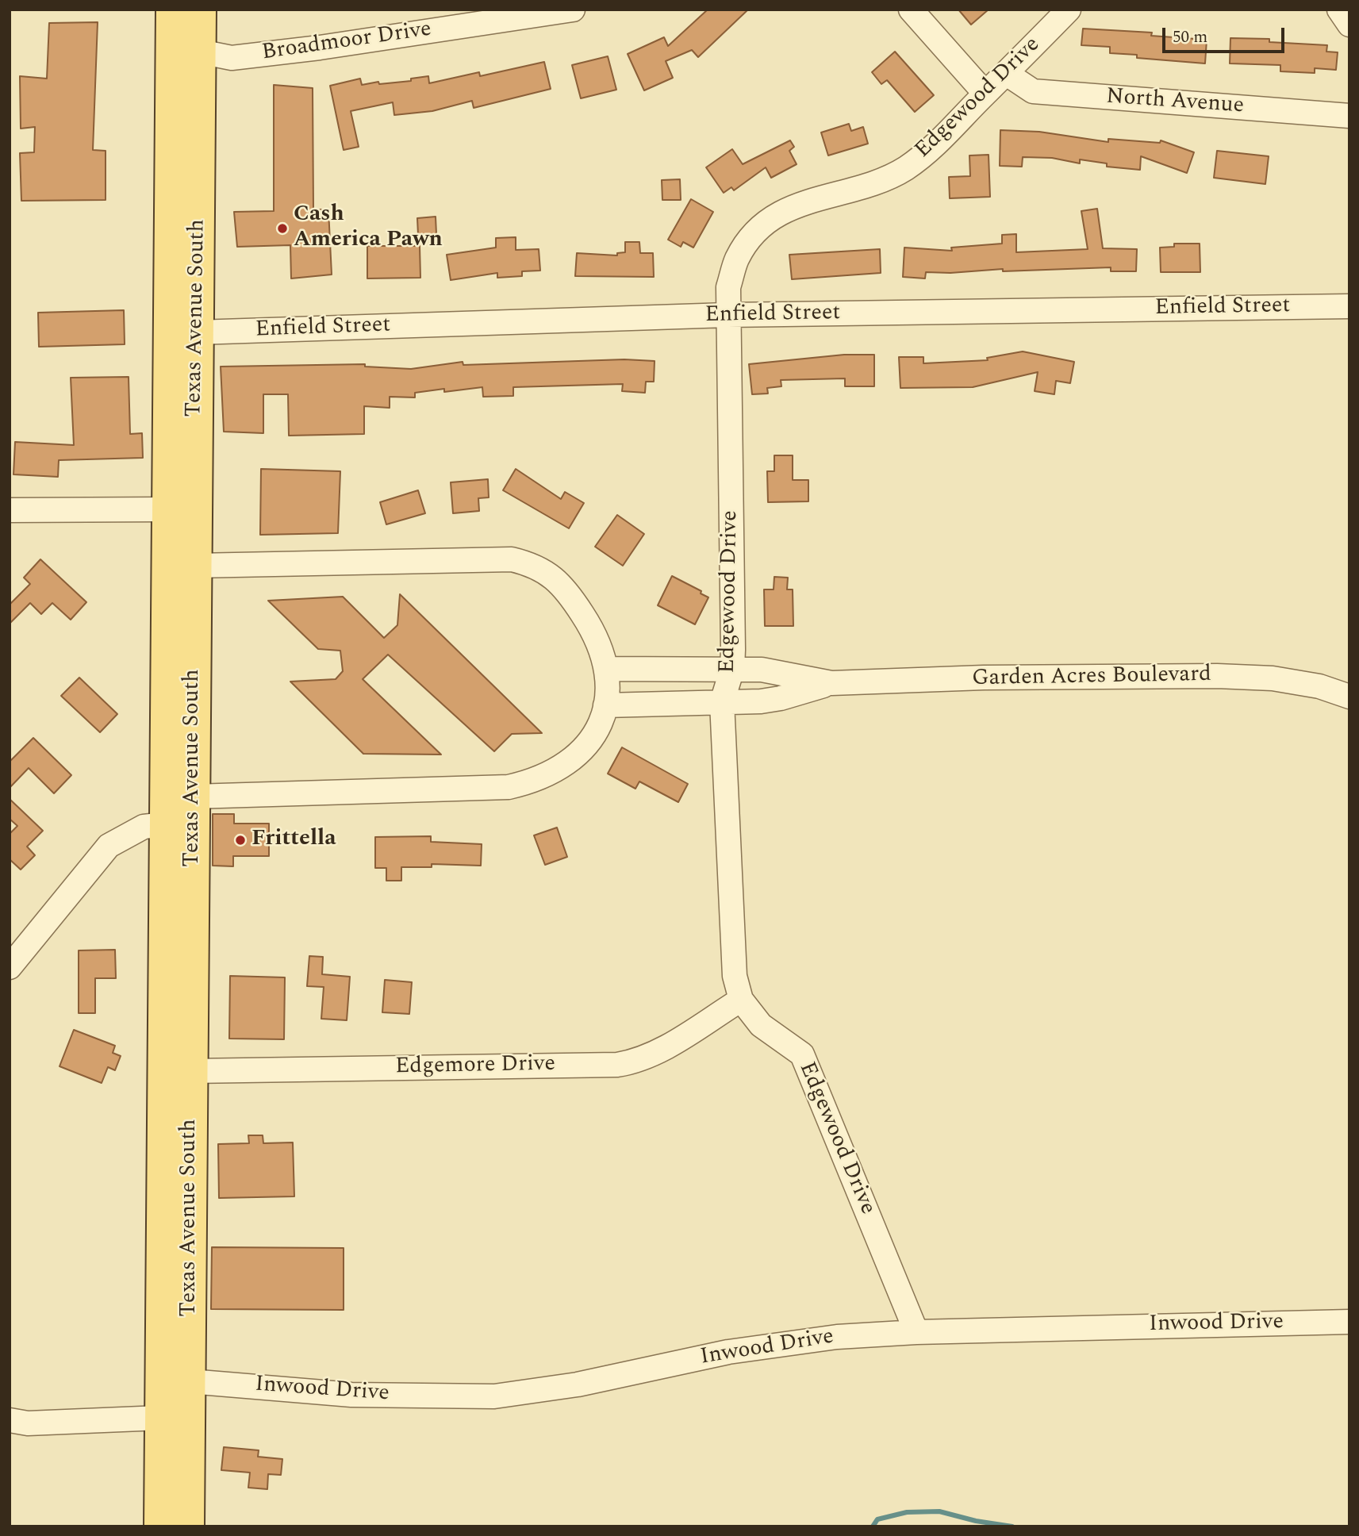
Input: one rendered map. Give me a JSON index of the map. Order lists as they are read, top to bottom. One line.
{"streets":{"main road":["Texas Avenue South"],"street":["Broadmoor Drive","Edgewood Drive","North Avenue","Enfield Street","Garden Acres Boulevard","Edgemore Drive","Inwood Drive"]},"crossings":[["Broadmoor Drive","Texas Avenue South"],["Edgewood Drive","North Avenue"],["Edgewood Drive","Enfield Street"],["Edgewood Drive","Garden Acres Boulevard"],["Edgewood Drive","Edgemore Drive"],["Edgewood Drive","Inwood Drive"],["Enfield Street","Texas Avenue South"],["Texas Avenue South","Edgemore Drive"],["Texas Avenue South","Inwood Drive"]],"places":["Cash America Pawn","Frittella"],"scale_bar":"50 m"}
